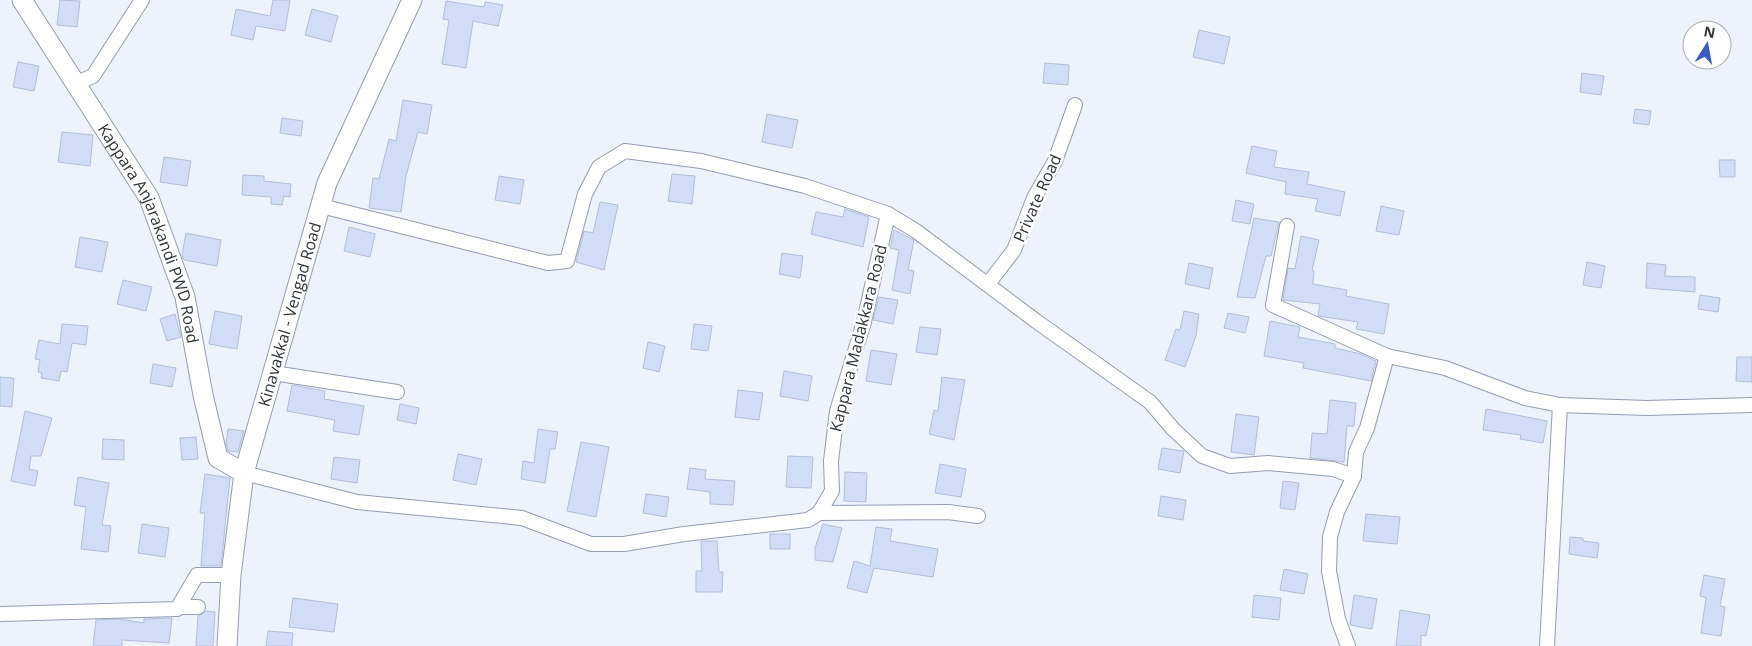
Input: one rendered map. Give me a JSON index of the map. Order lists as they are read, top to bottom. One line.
{"streets":{"main road":["Kappara Anjarakandi PWD Road","Kinavakkal - Vengad Road"],"street":["Private Road","Kappara Madakkara Road"]},"crossings":[["Kappara Anjarakandi PWD Road","Kinavakkal - Vengad Road"]],"north":"top"}
